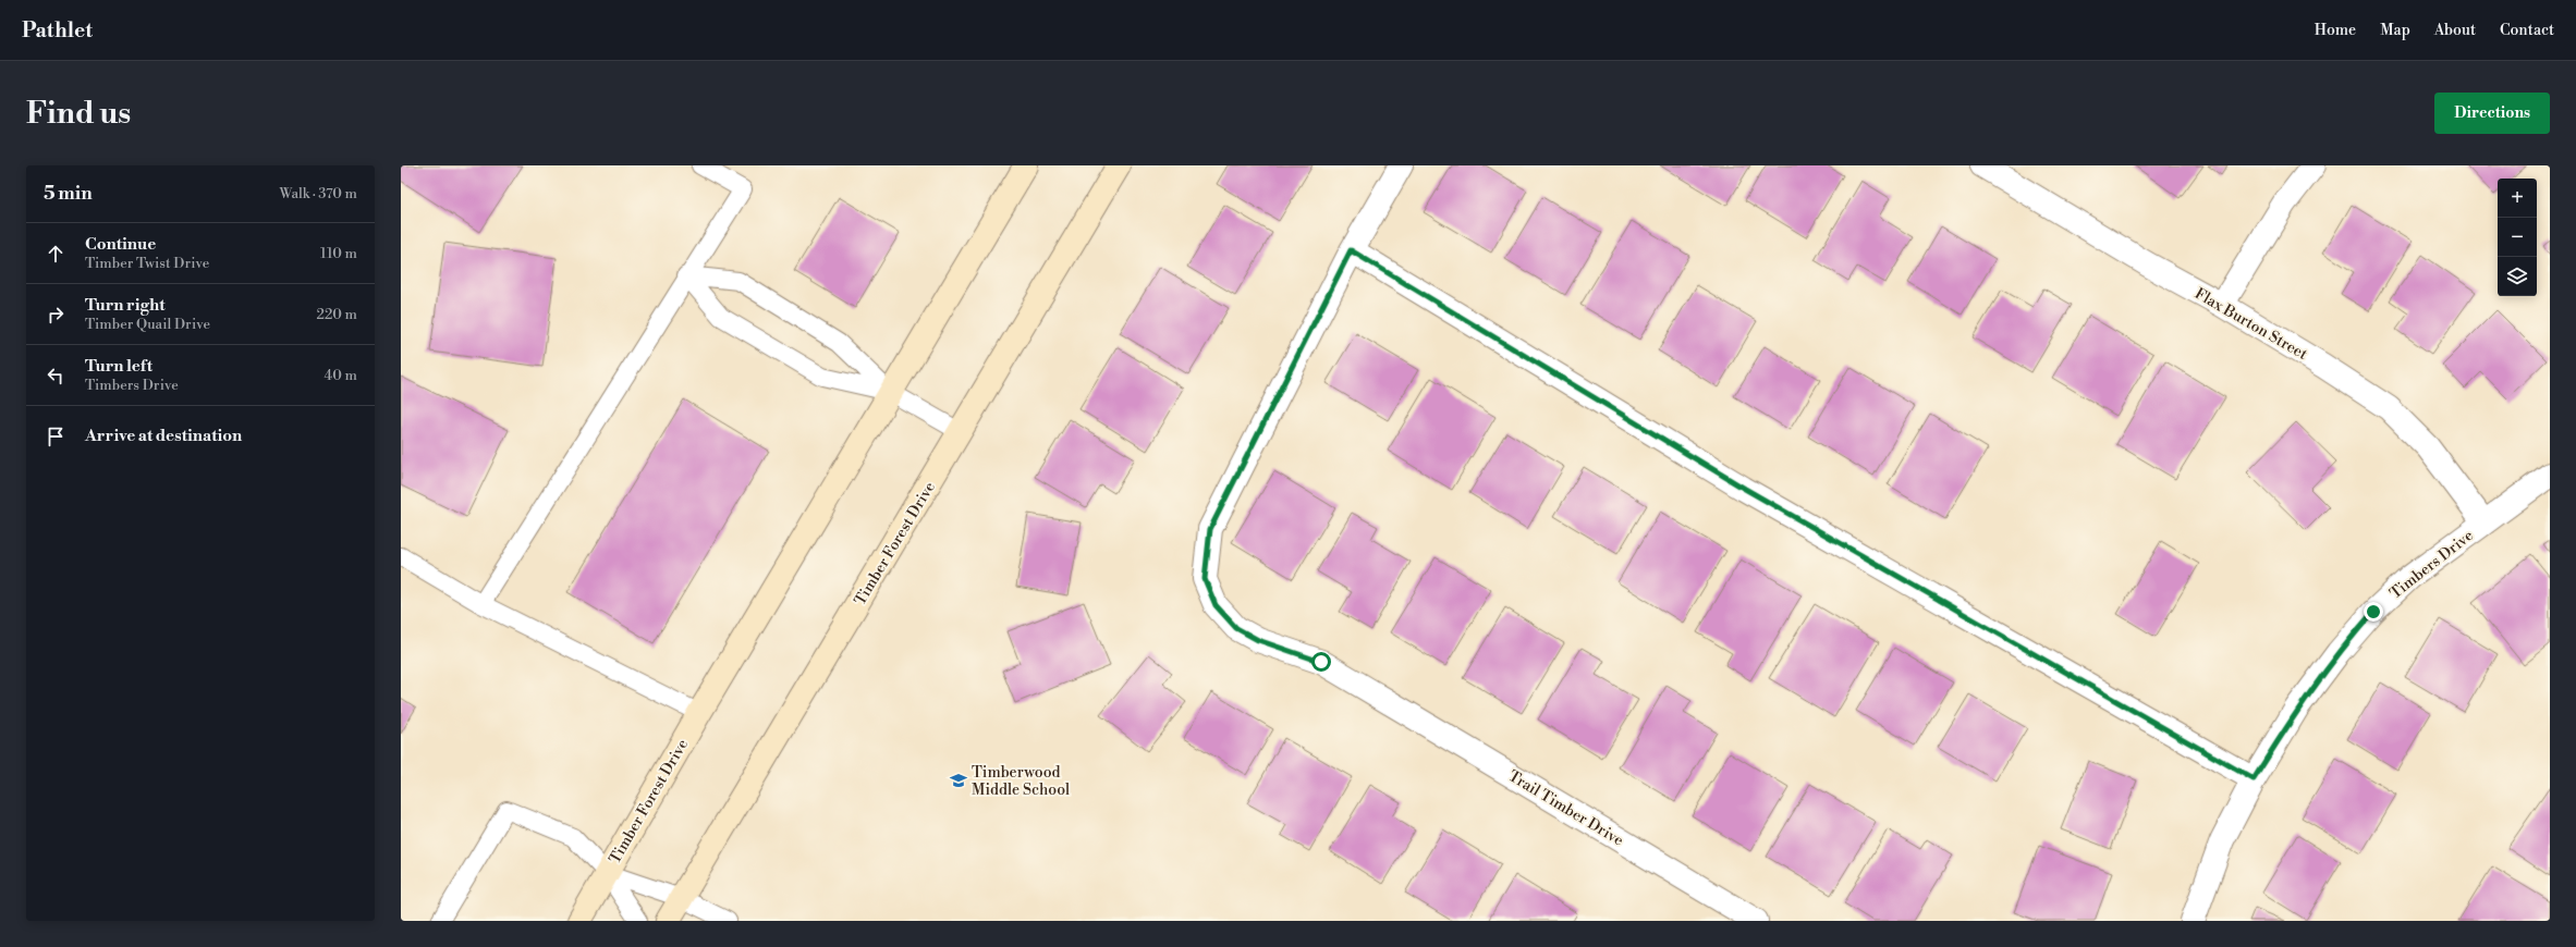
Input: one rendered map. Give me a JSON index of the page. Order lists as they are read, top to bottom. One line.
{"streets":{"main road":["Timber Forest Drive"],"street":["Flax Burton Street","Timbers Drive","Trail Timber Drive"]},"crossings":[["Flax Burton Street","Timbers Drive"]],"places":{"school or university":["Timberwood Middle School"]},"page":{"header":"Pathlet","nav":["Home","Map","About","Contact"],"buttons":"Directions","title":"Find us","heading":["5 min","Walk · 370 m"],"map_buttons":["+","−"],"list":[["Continue","Timber Twist Drive","110 m"],["Turn right","Timber Quail Drive","220 m"],["Turn left","Timbers Drive","40 m"],"Arrive at destination"]}}
